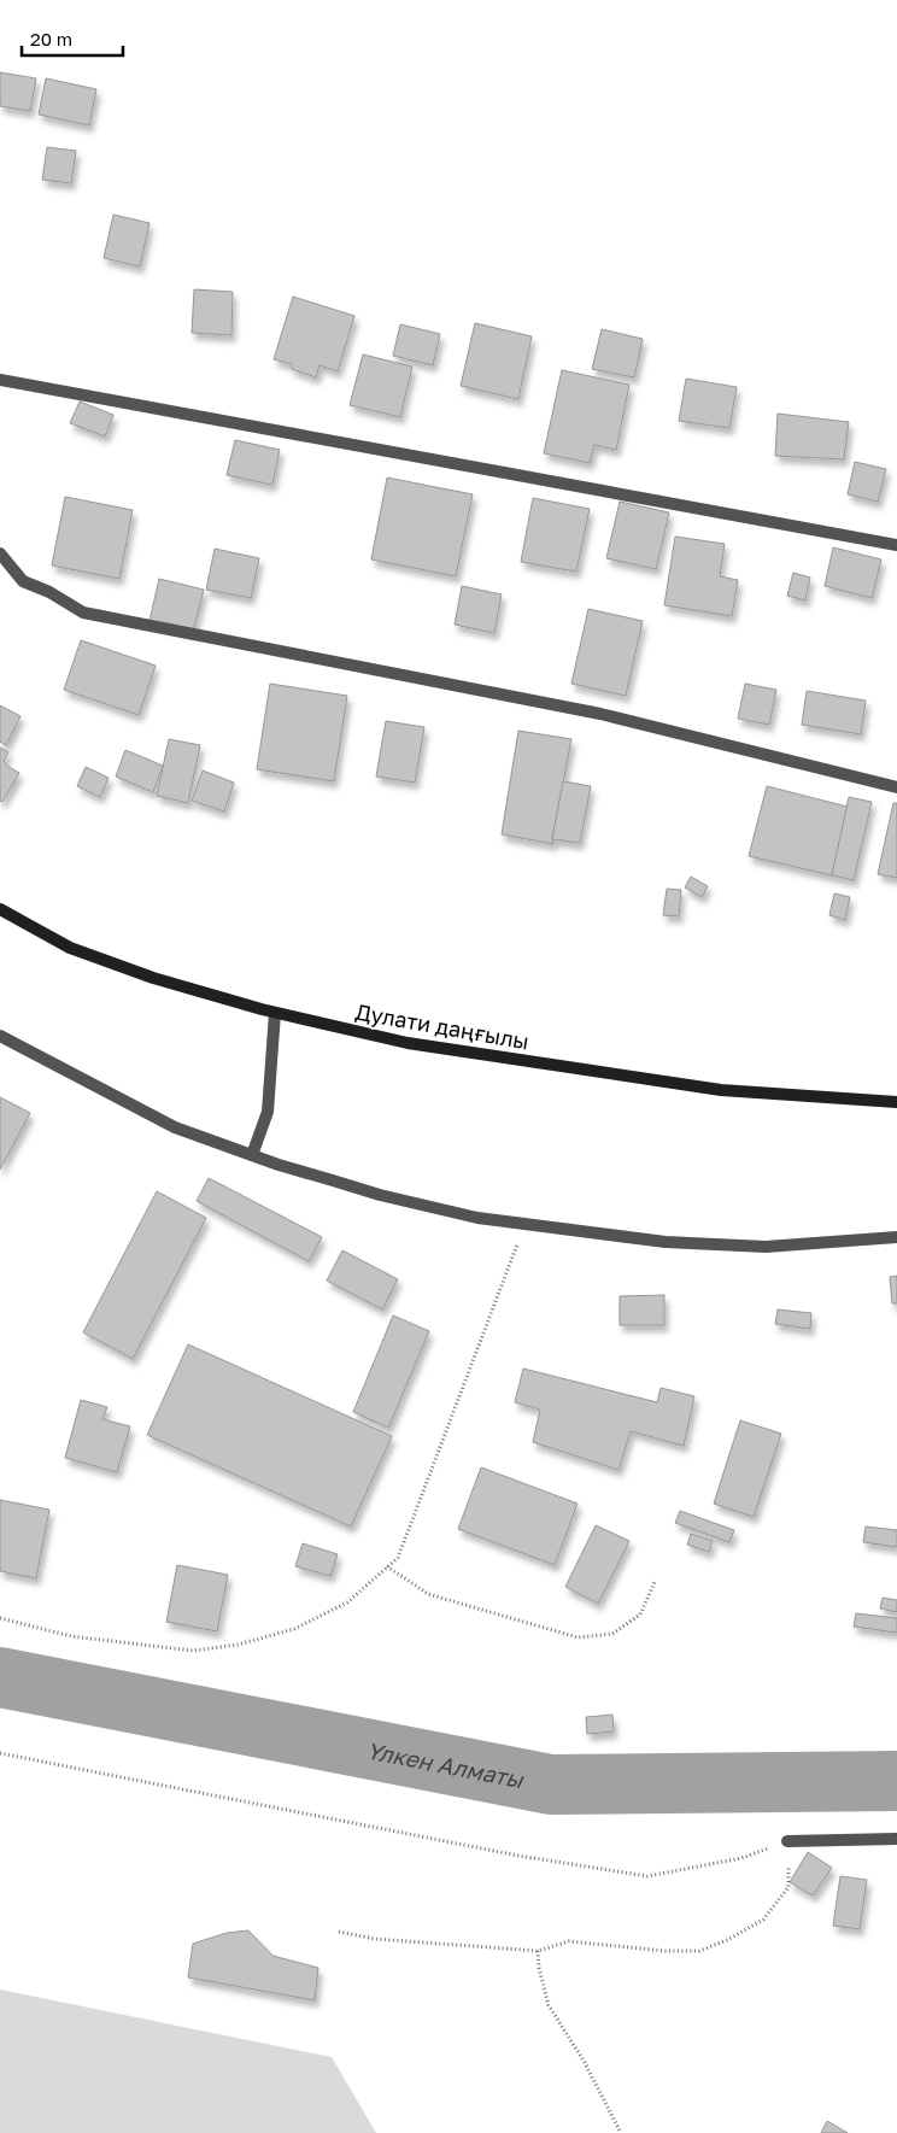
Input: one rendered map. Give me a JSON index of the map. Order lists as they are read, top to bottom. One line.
{"streets":{"main road":["Дулати даңғылы"]},"water":["Үлкен Алматы"],"scale_bar":"20 m"}
